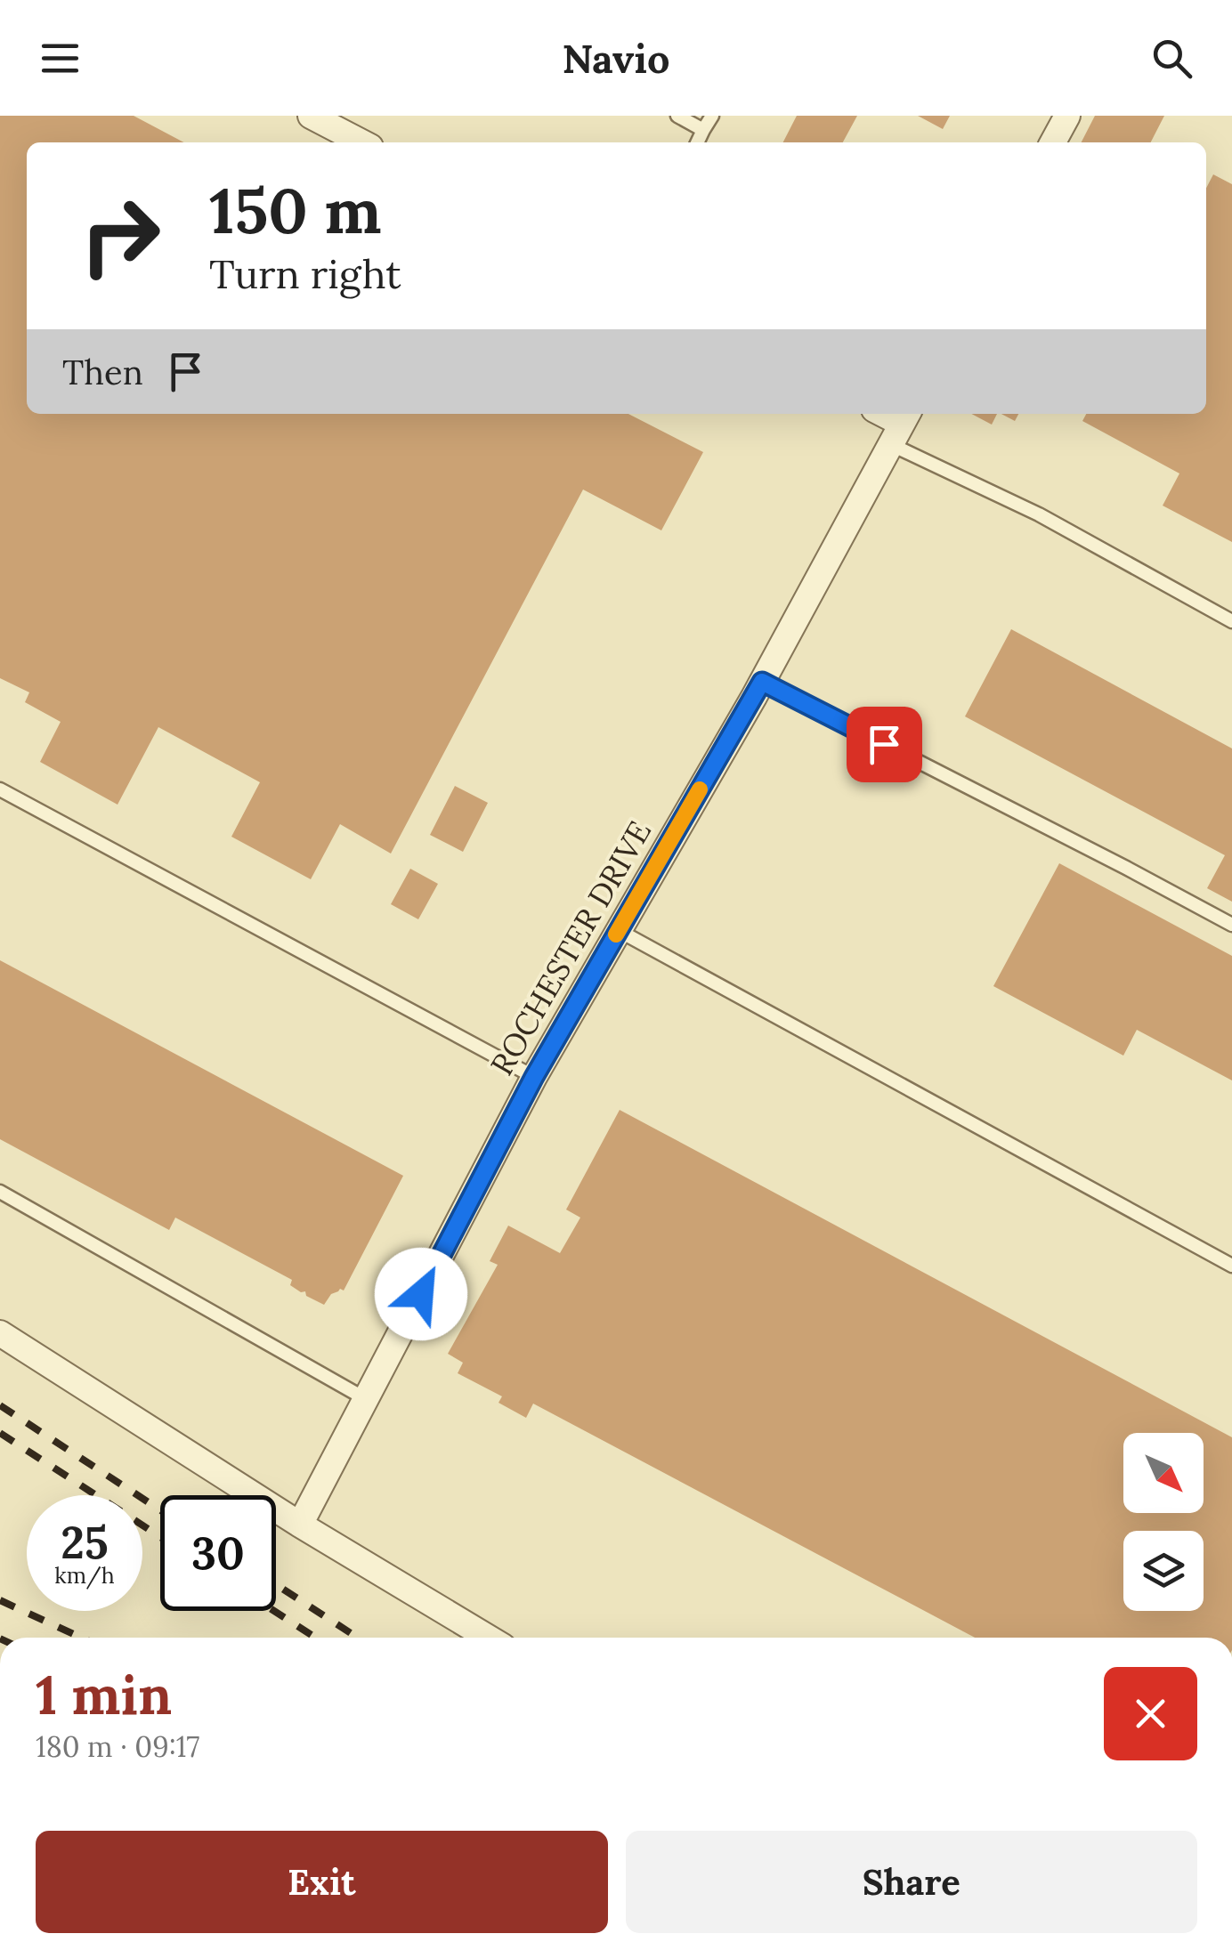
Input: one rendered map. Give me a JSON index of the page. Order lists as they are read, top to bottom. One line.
{"streets":{"street":["ROCHESTER DRIVE"]},"north":"bottom right","page":{"header":"Navio","turn":["150 m","Turn right"],"then":"Then","speed":"25 km/h","limit":"30","heading":["1 min","180 m · 09:17"],"buttons":["Exit","Share"]}}
